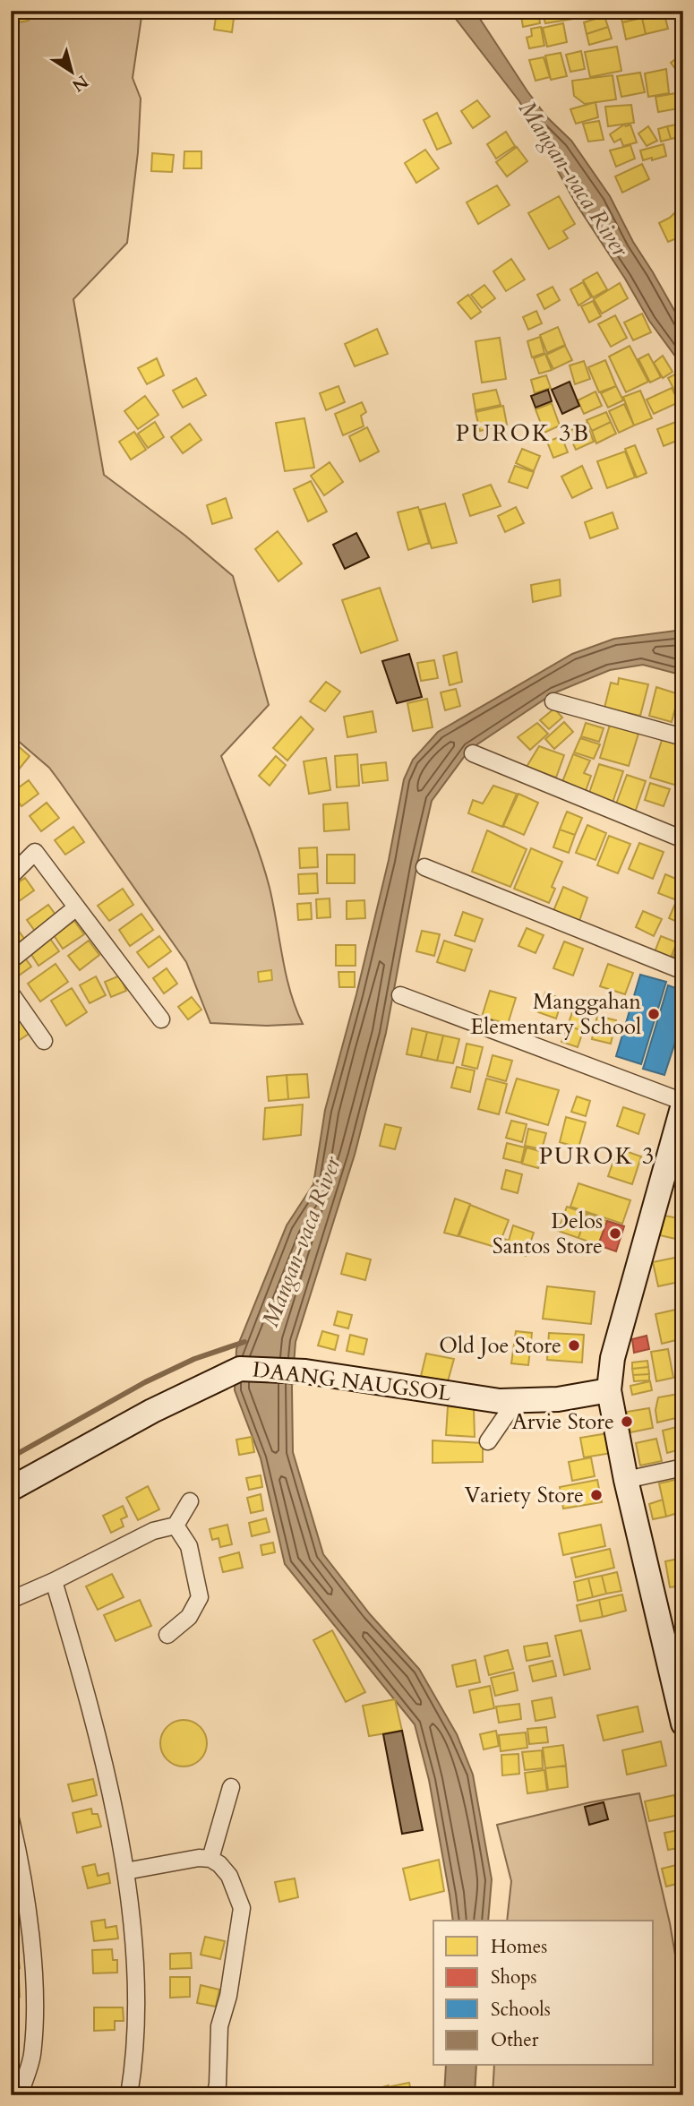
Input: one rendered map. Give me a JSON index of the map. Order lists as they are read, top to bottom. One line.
{"streets":{"main road":["DAANG NAUGSOL"]},"districts":["PUROK 3B","PUROK 3"],"water":["Mangan-vaca River"],"places":["Manggahan Elementary School","Delos Santos Store","Old Joe Store","Arvie Store","Variety Store"],"legend":["Homes","Shops","Schools","Other"],"north":"bottom right"}
